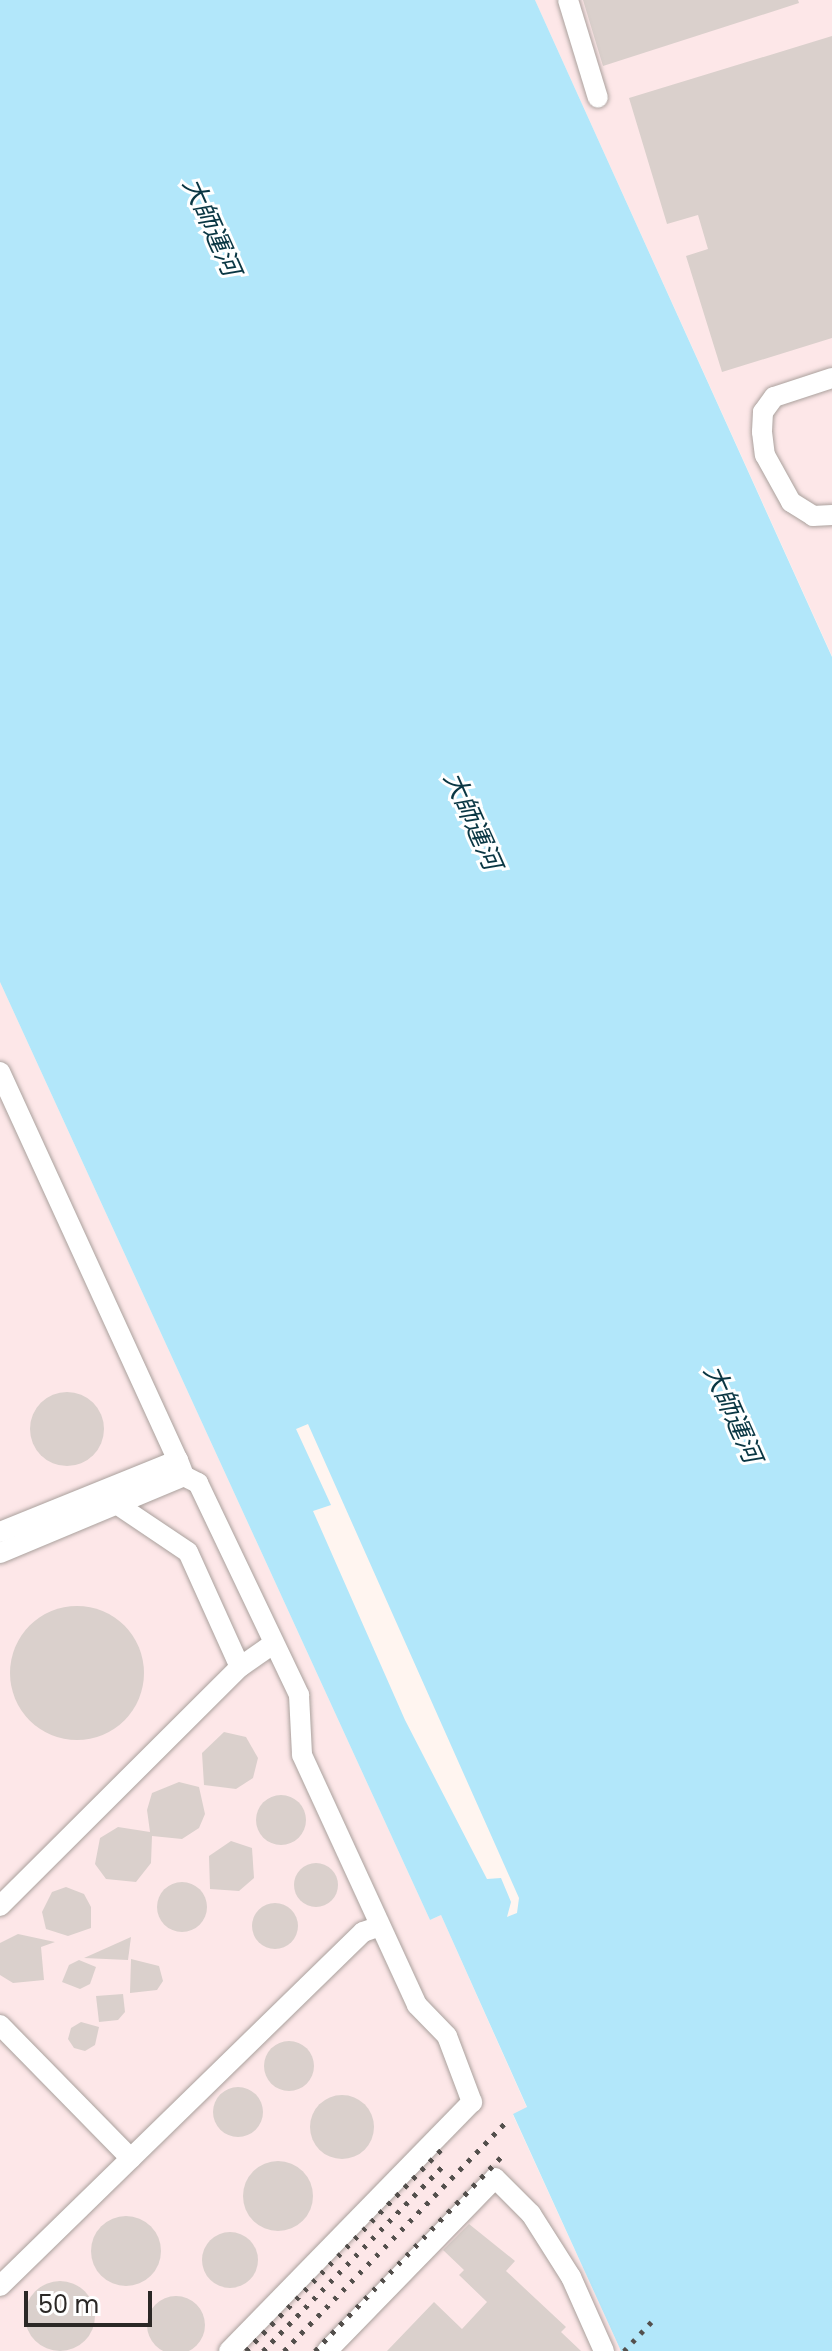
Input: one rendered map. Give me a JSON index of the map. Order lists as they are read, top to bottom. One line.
{"water":["大師運河"],"scale_bar":"50 m"}
